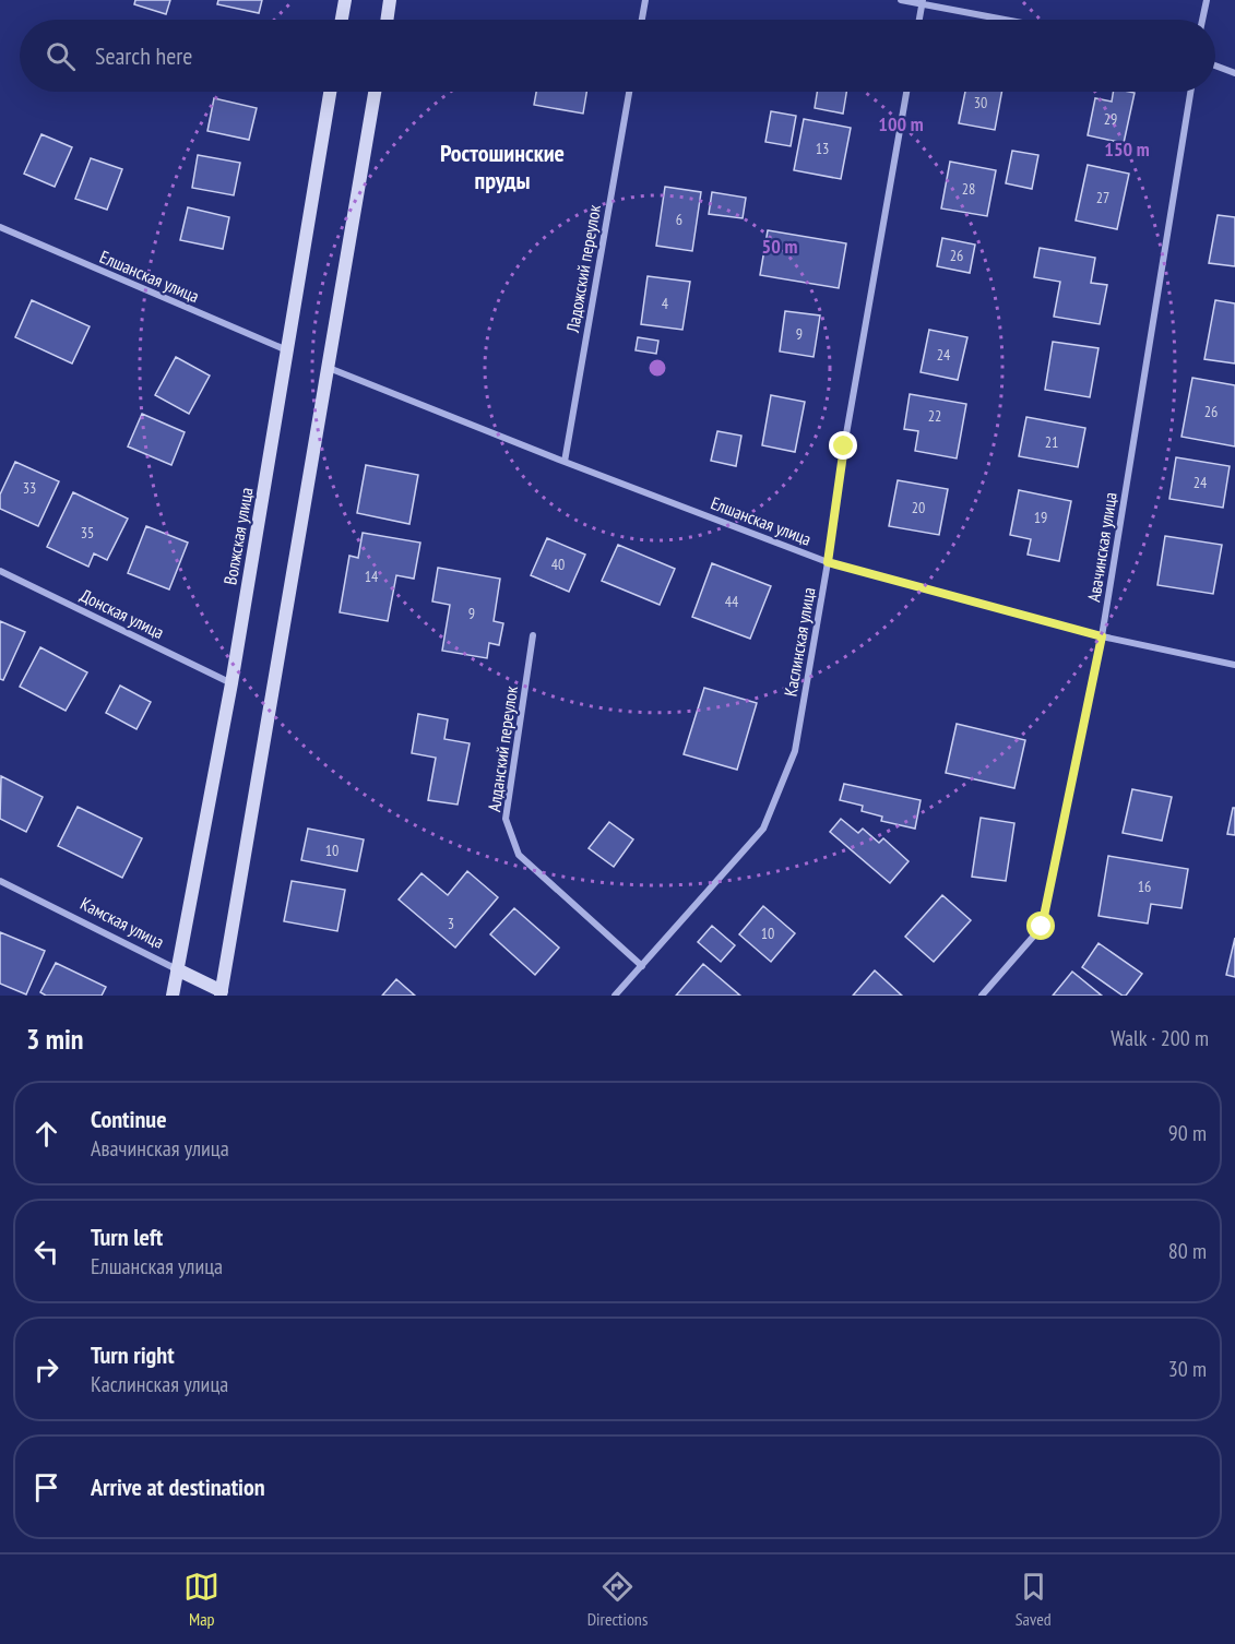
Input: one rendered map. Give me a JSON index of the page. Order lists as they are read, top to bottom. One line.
{"streets":{"street":["Ладожский переулок","Елшанская улица","Волжская улица","Авачинская улица","Донская улица","Каслинская улица","Алданский переулок","Камская улица"]},"crossings":[["Ладожский переулок","Елшанская улица"],["Елшанская улица","Волжская улица"],["Елшанская улица","Авачинская улица"],["Елшанская улица","Каслинская улица"],["Волжская улица","Донская улица"],["Волжская улица","Камская улица"],["Каслинская улица","Алданский переулок"]],"districts":["Ростошинские пруды"],"house_numbers":["30","29","13","28","27","6","26","4","9","24","26","22","21","24","33","20","19","35","40","14","44","9","10","16","3","10"],"page":{"search":"Search here","heading":["3 min","Walk · 200 m"],"list":[["Continue","Авачинская улица","90 m"],["Turn left","Елшанская улица","80 m"],["Turn right","Каслинская улица","30 m"],"Arrive at destination"],"nav":["Map","Directions","Saved"]},"rings":["100 m","150 m","50 m"]}
